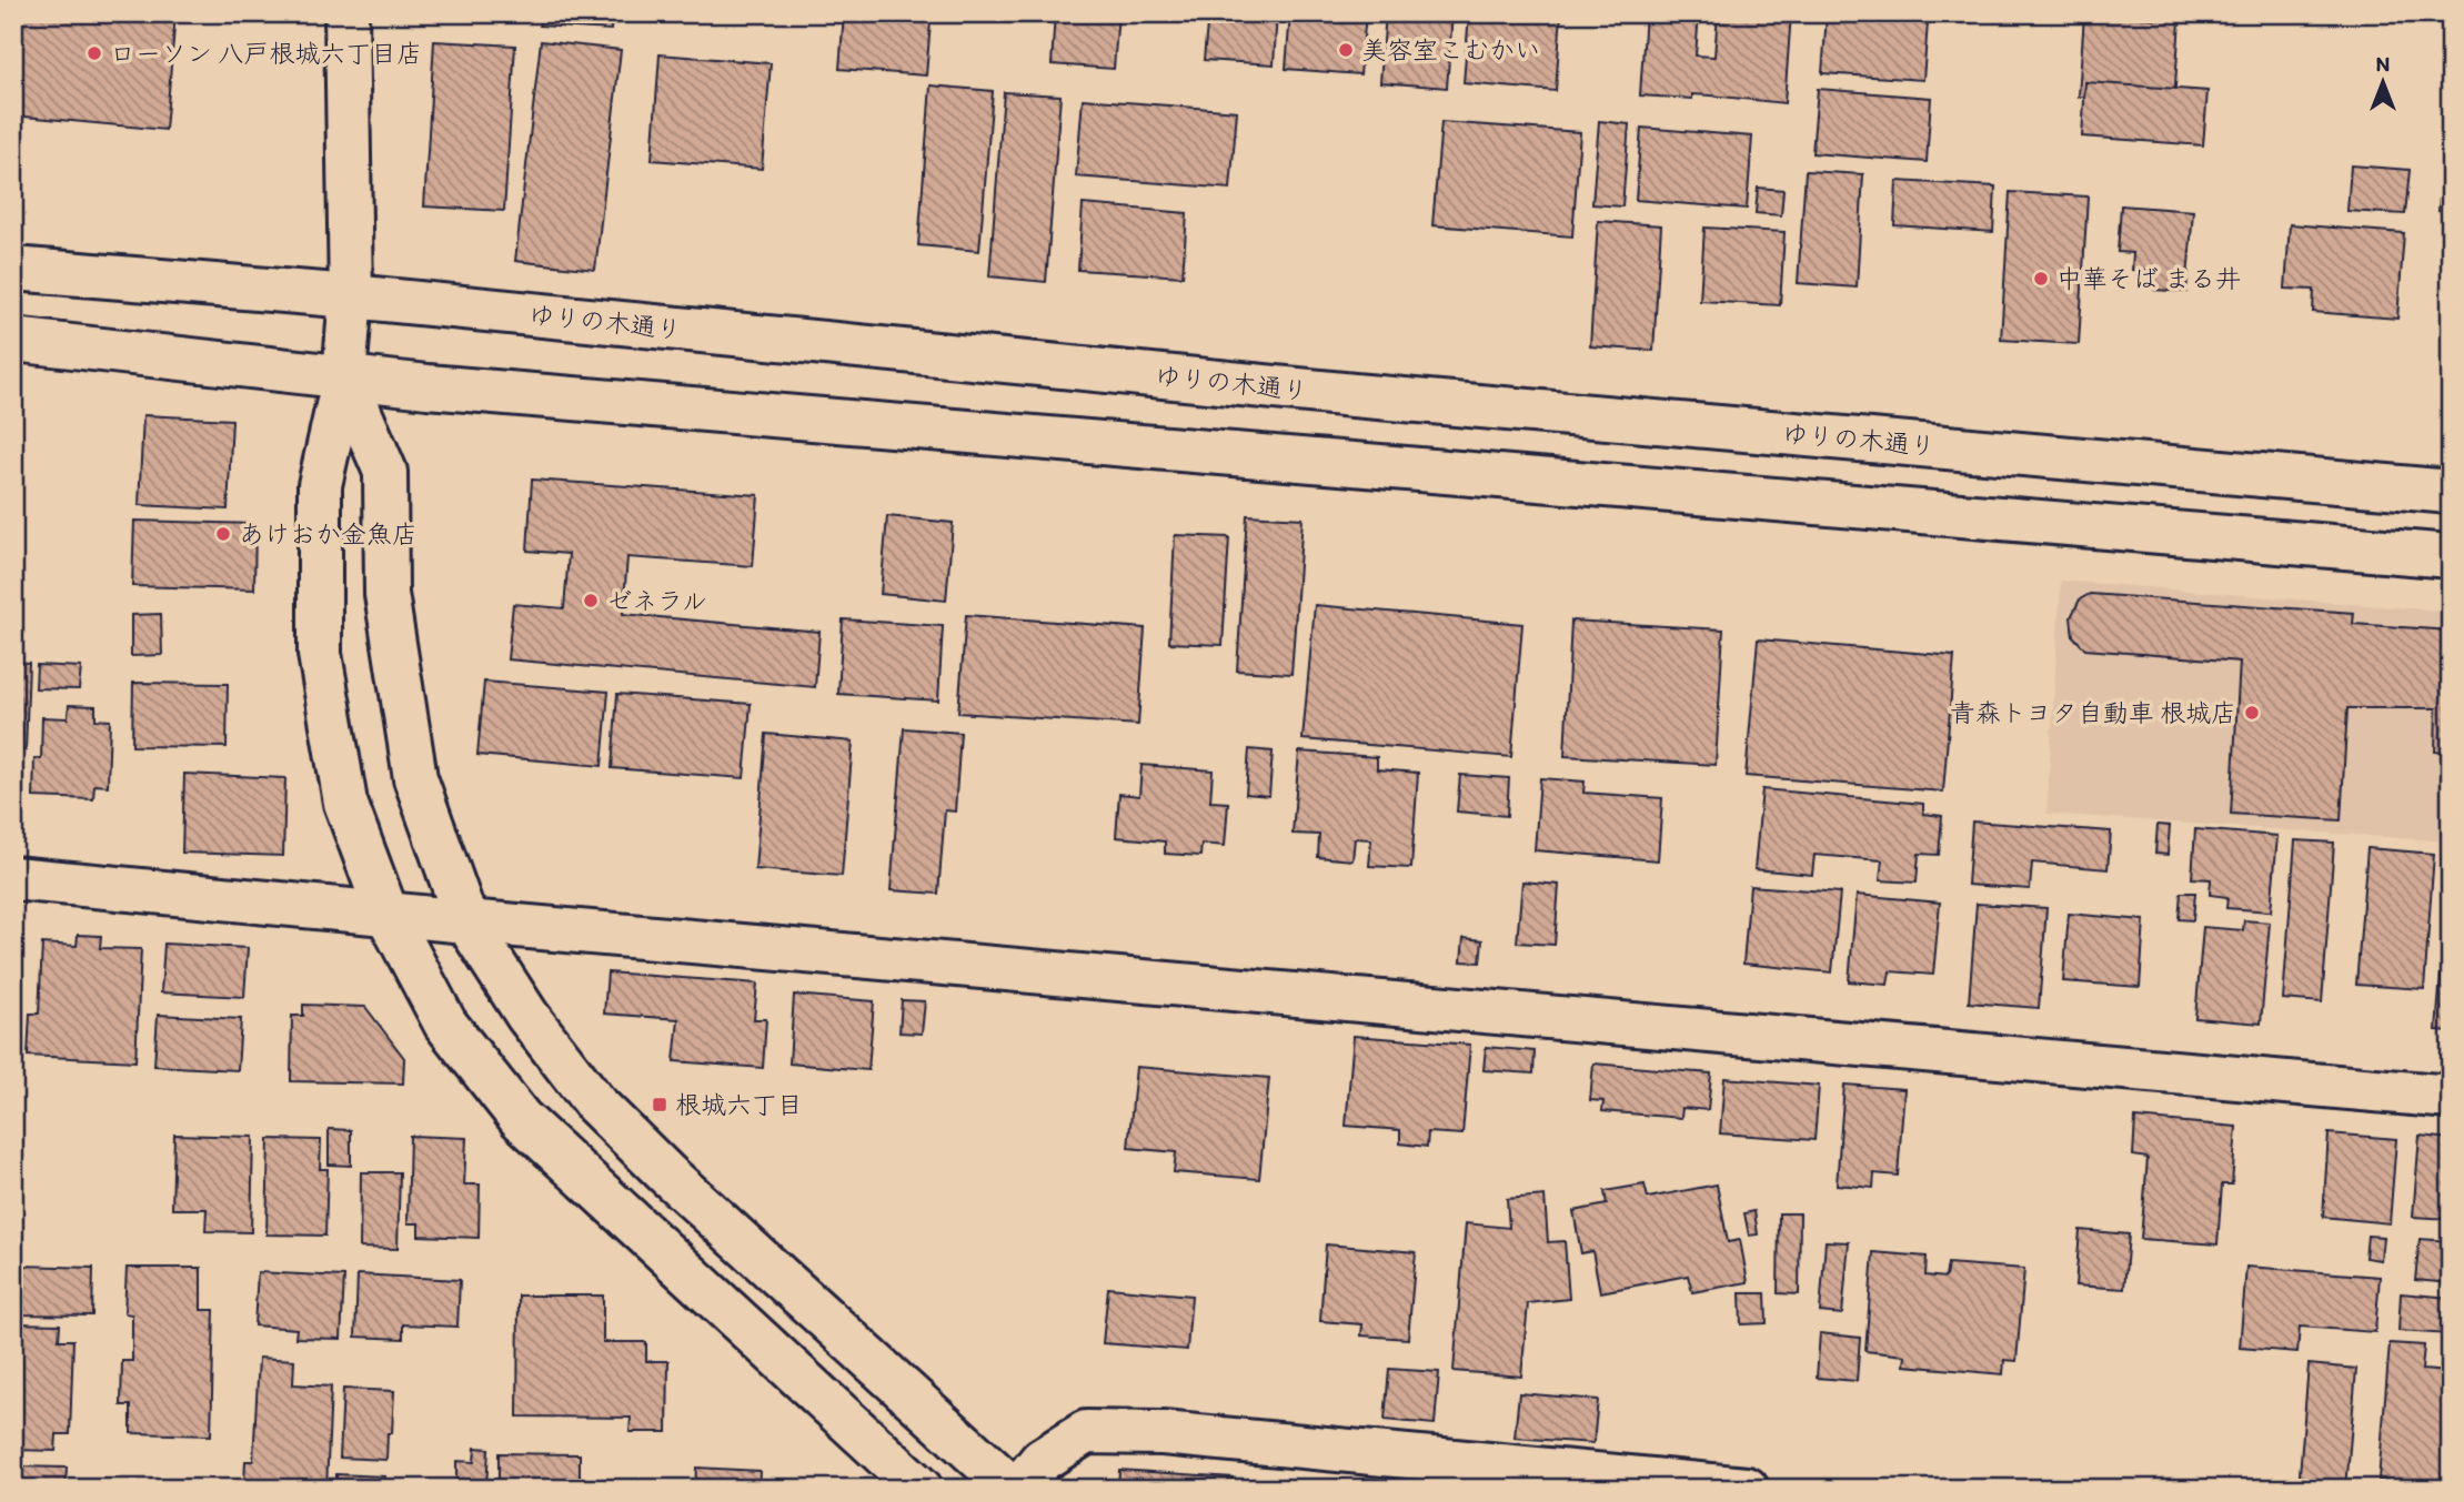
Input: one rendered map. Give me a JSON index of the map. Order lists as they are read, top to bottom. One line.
{"streets":{"street":["ゆりの木通り"]},"places":{"other":["美容室こむかい","ローソン 八戸根城六丁目店","中華そば まる井","あけおか金魚店","ゼネラル","青森トヨタ自動車 根城店"],"transit":["根城六丁目"]},"north":"top"}
